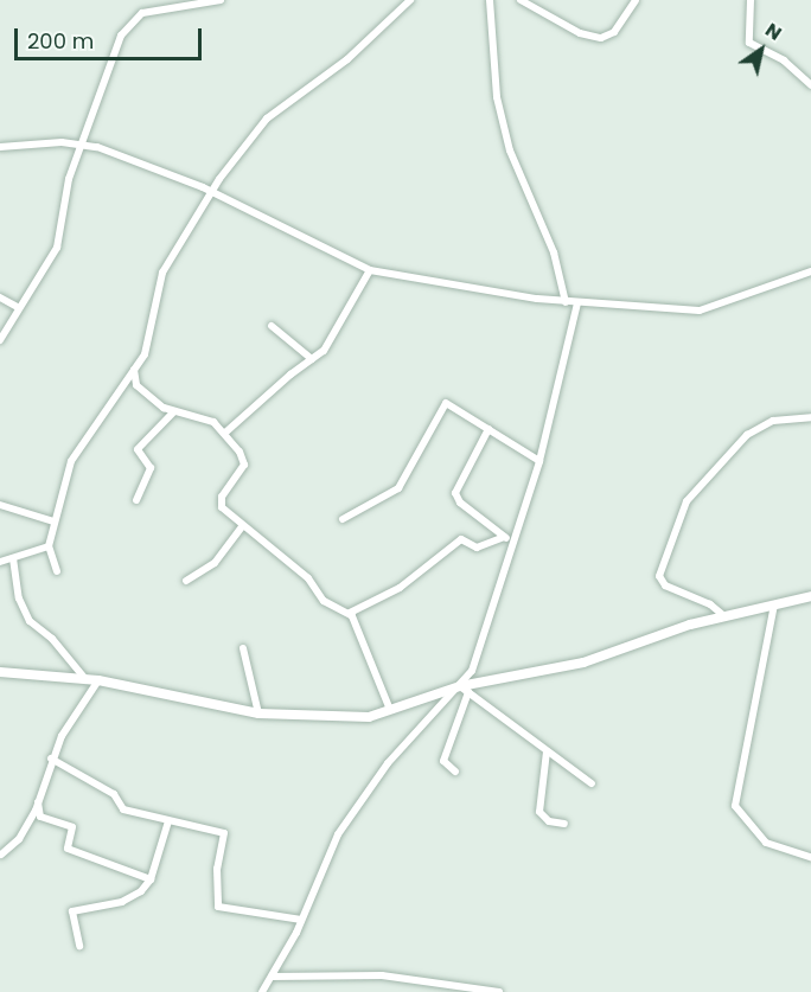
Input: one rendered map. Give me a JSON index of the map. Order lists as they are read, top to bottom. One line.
{"scale_bar":"200 m","north":"top right"}
